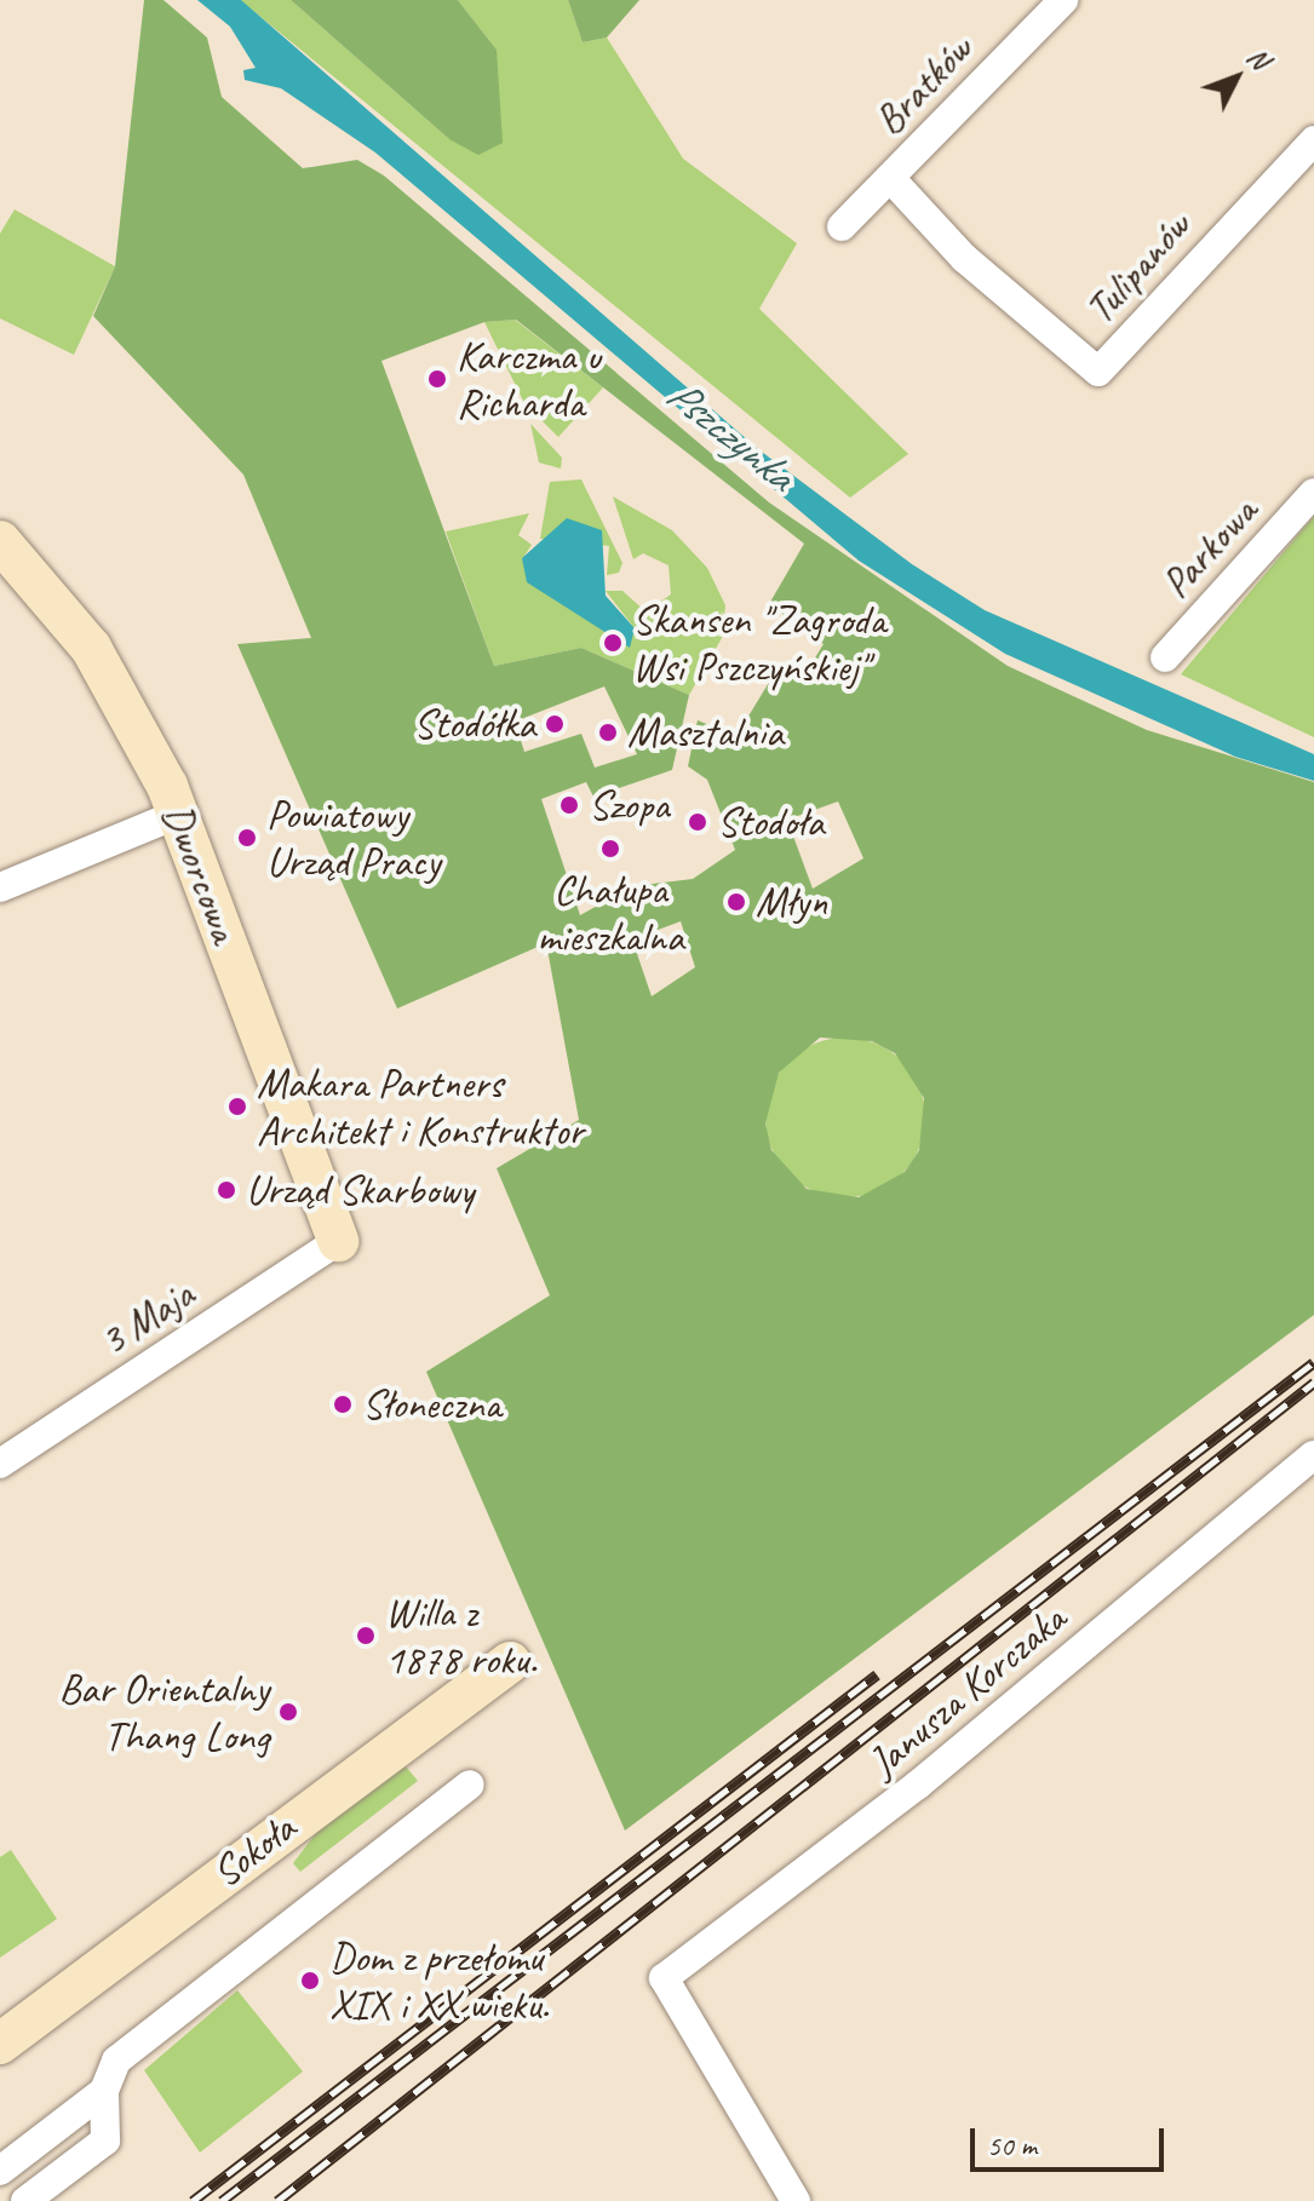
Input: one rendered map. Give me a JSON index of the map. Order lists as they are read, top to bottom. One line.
{"streets":{"street":["Bratków","Tulipanów","Parkowa","Dworcowa","3 Maja","Janusza Korczaka","Sokoła"]},"crossings":[["Bratków","Tulipanów"],["Dworcowa","3 Maja"]],"water":["Pszczynka"],"places":["Karczma u Richarda","Skansen \"Zagroda Wsi Pszczyńskiej\"","Stodółka","Masztalnia","Szopa","Stodoła","Powiatowy Urząd Pracy","Chałupa mieszkalna","Młyn","Makara Partners Architekt i Konstruktor","Urząd Skarbowy","Słoneczna","Willa z 1878 roku.","Bar Orientalny Thang Long","Dom z przełomu XIX i XX wieku."],"scale_bar":"50 m","north":"top right"}
